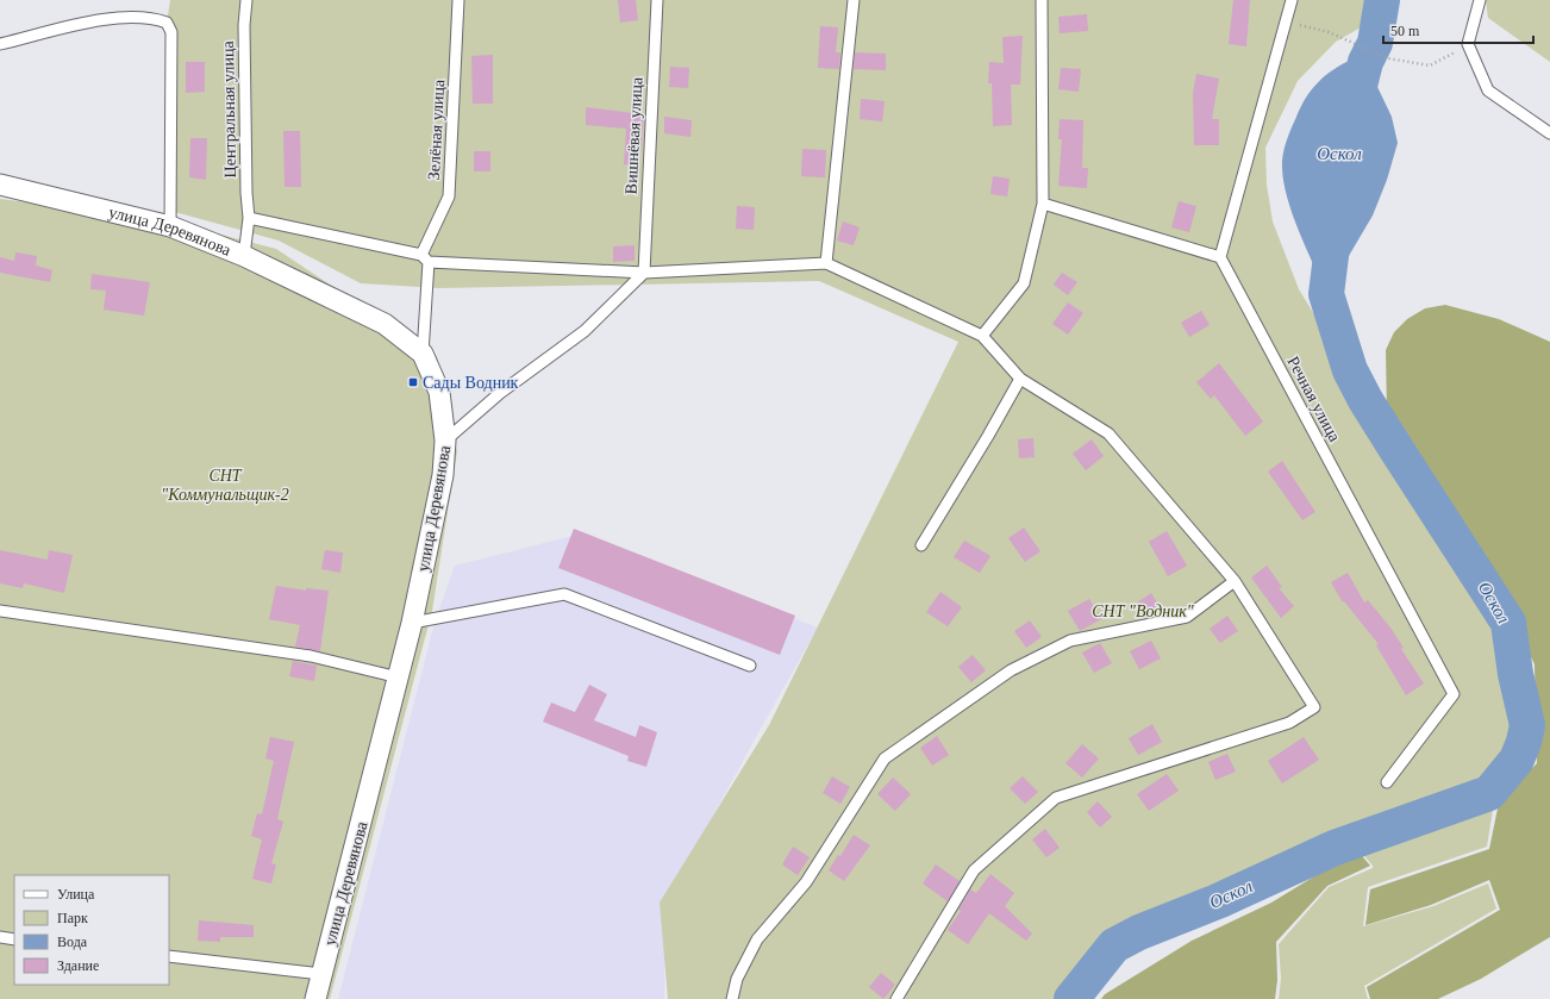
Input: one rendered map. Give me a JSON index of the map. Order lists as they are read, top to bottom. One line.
{"streets":{"street":["улица Деревянова"],"lane":["Центральная улица","Зелёная улица","Вишнёвая улица","Речная улица"]},"crossings":[["Центральная улица","улица Деревянова"]],"water":["Оскол"],"parks":["СНТ \"Коммунальщик-2","СНТ \"Водник\""],"places":{"transit":["Сады Водник"]},"legend":["Улица","Парк","Вода","Здание"],"scale_bar":"50 m"}
